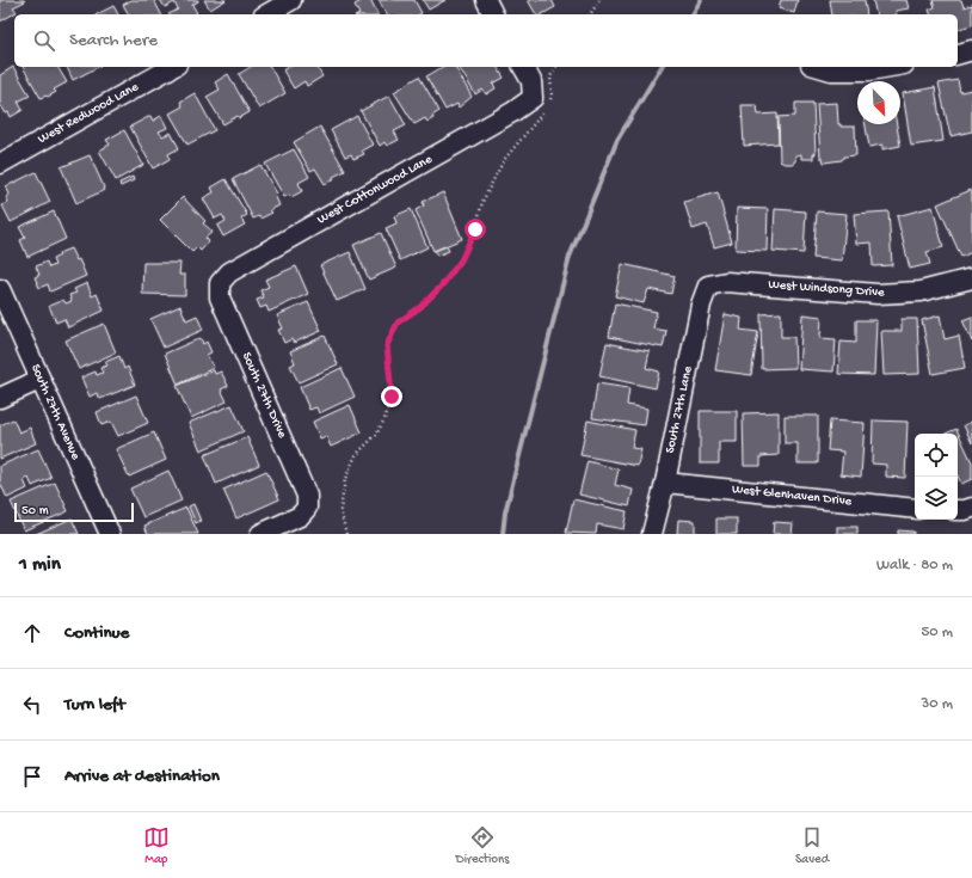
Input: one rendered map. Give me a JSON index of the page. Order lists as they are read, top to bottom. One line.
{"streets":{"street":["West Redwood Lane","West Cottonwood Lane","West Windsong Drive","South 27th Drive","South 27th Lane","South 27th Avenue","West Glenhaven Drive"]},"crossings":[["West Cottonwood Lane","South 27th Drive"],["West Windsong Drive","South 27th Lane"],["South 27th Lane","West Glenhaven Drive"]],"scale_bar":"50 m","north":"bottom right","page":{"search":"Search here","scale":"50 m","heading":["1 min","Walk · 80 m"],"list":[["Continue","50 m"],["Turn left","30 m"],"Arrive at destination"],"nav":["Map","Directions","Saved"]}}
